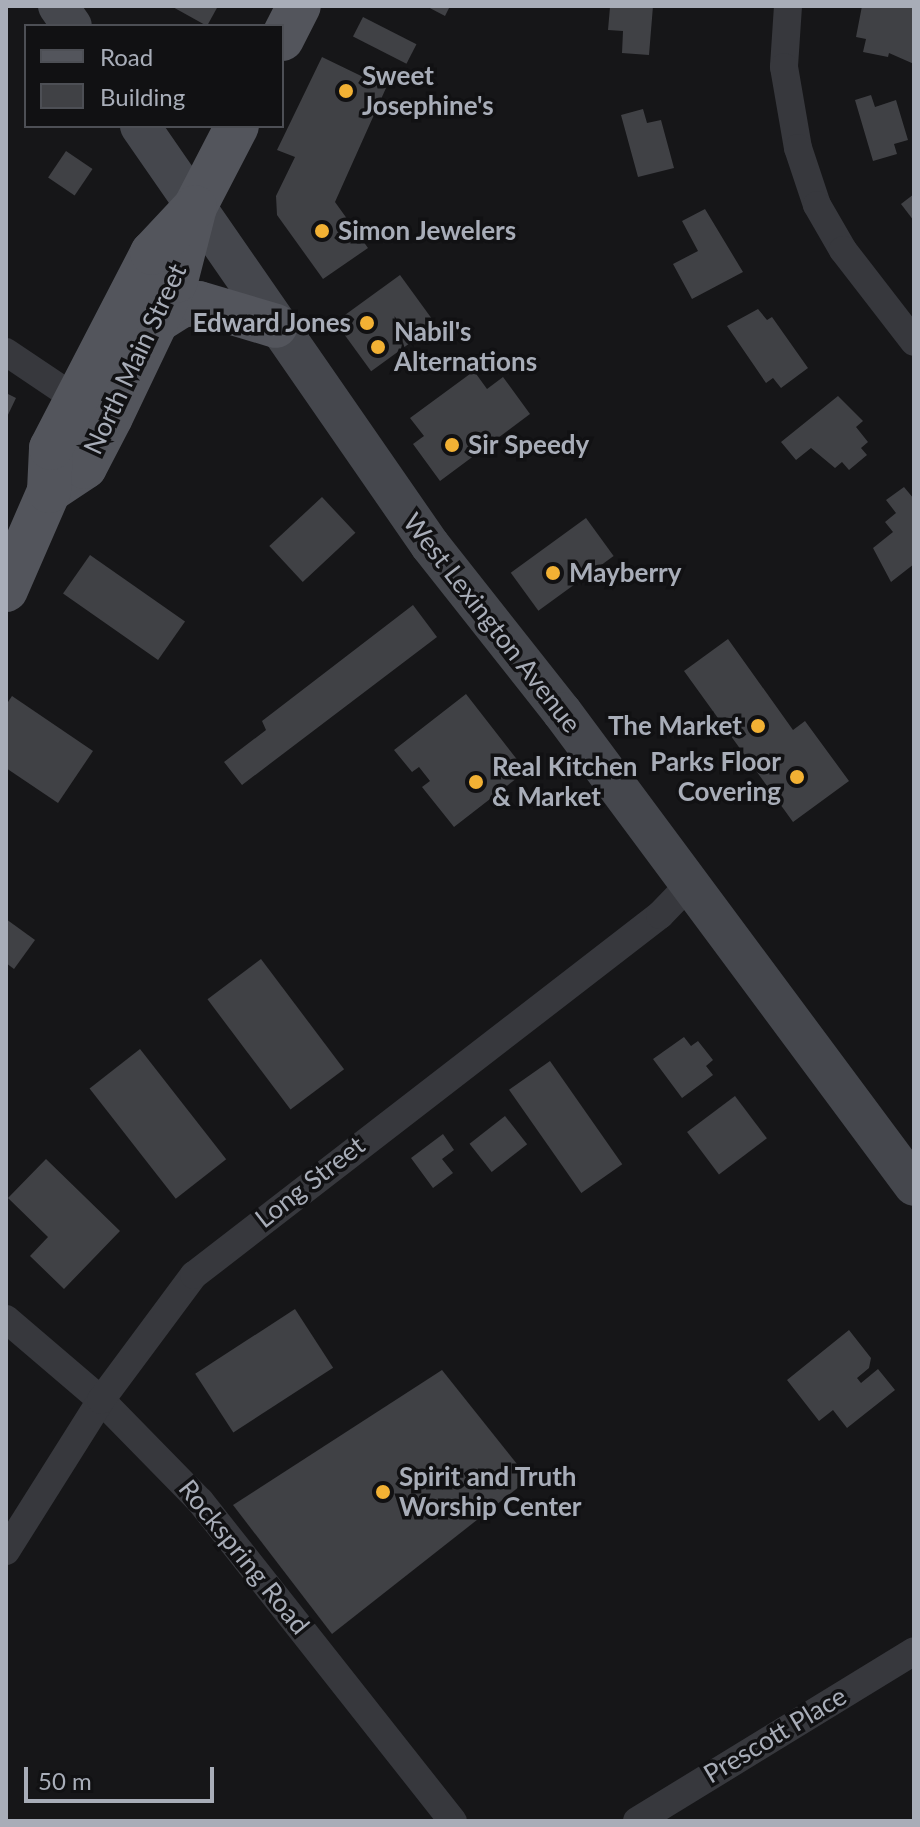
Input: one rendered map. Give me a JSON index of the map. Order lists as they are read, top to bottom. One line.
{"streets":{"main road":["North Main Street"],"street":["West Lexington Avenue","Long Street","Rockspring Road","Prescott Place"]},"crossings":[["North Main Street","West Lexington Avenue"],["West Lexington Avenue","Long Street"],["Long Street","Rockspring Road"]],"places":["Sweet Josephine's","Simon Jewelers","Edward Jones","Nabil's Alternations","Sir Speedy","Mayberry","The Market","Parks Floor Covering","Real Kitchen & Market","Spirit and Truth Worship Center"],"legend":["Road","Building"],"scale_bar":"50 m"}
